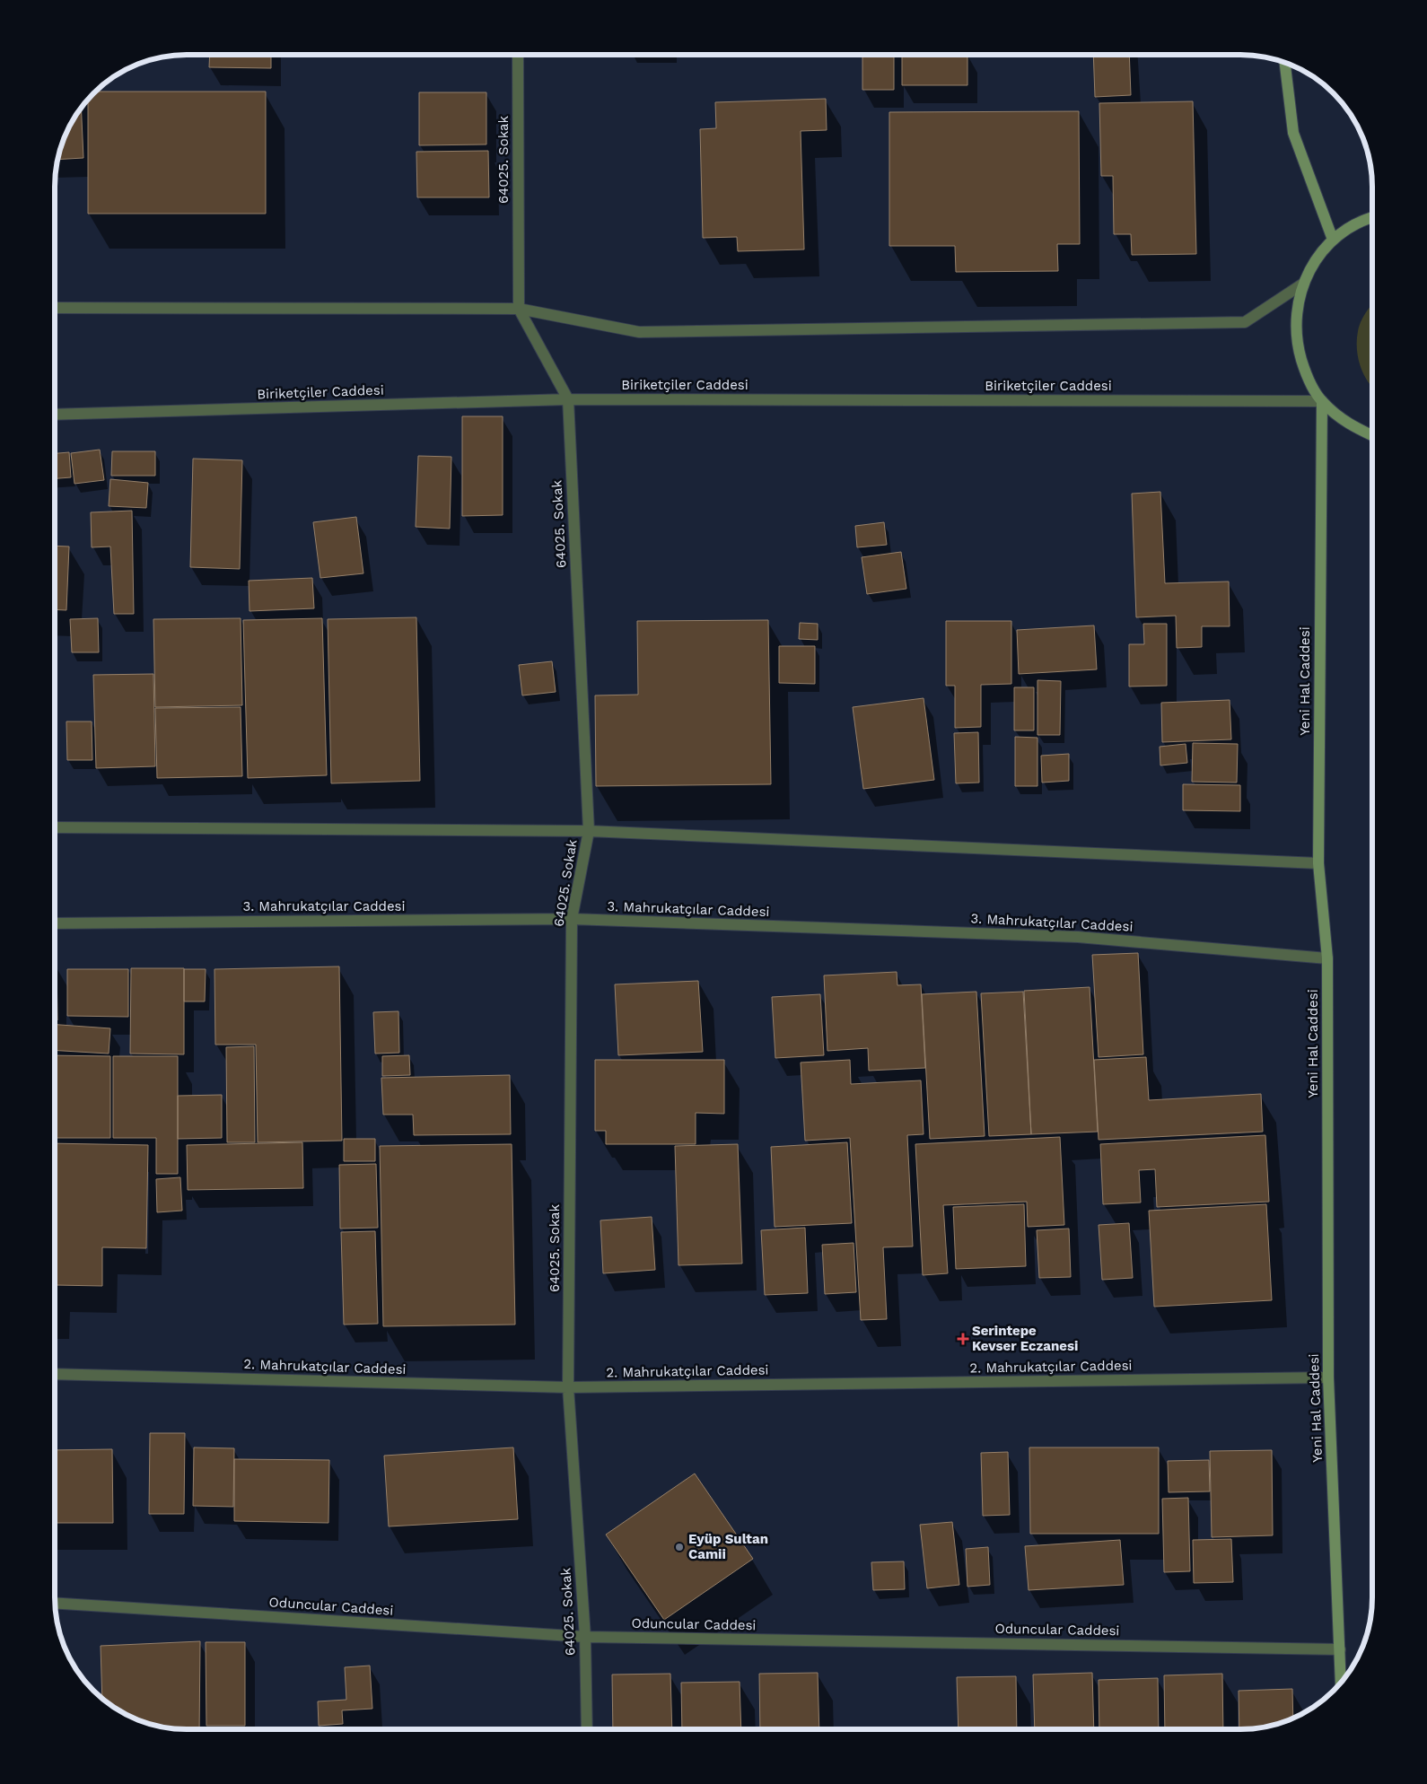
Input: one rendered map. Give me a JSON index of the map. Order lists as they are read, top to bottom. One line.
{"streets":{"street":["64025. Sokak","Biriketçiler Caddesi","Yeni Hal Caddesi","3. Mahrukatçılar Caddesi","2. Mahrukatçılar Caddesi","Oduncular Caddesi"]},"crossings":[["64025. Sokak","Biriketçiler Caddesi"],["64025. Sokak","3. Mahrukatçılar Caddesi"],["64025. Sokak","2. Mahrukatçılar Caddesi"],["64025. Sokak","Oduncular Caddesi"],["Biriketçiler Caddesi","Yeni Hal Caddesi"],["Yeni Hal Caddesi","3. Mahrukatçılar Caddesi"],["Yeni Hal Caddesi","2. Mahrukatçılar Caddesi"],["Yeni Hal Caddesi","Oduncular Caddesi"]],"places":{"health":["Serintepe Kevser Eczanesi"],"other":["Eyüp Sultan Camii"]}}
